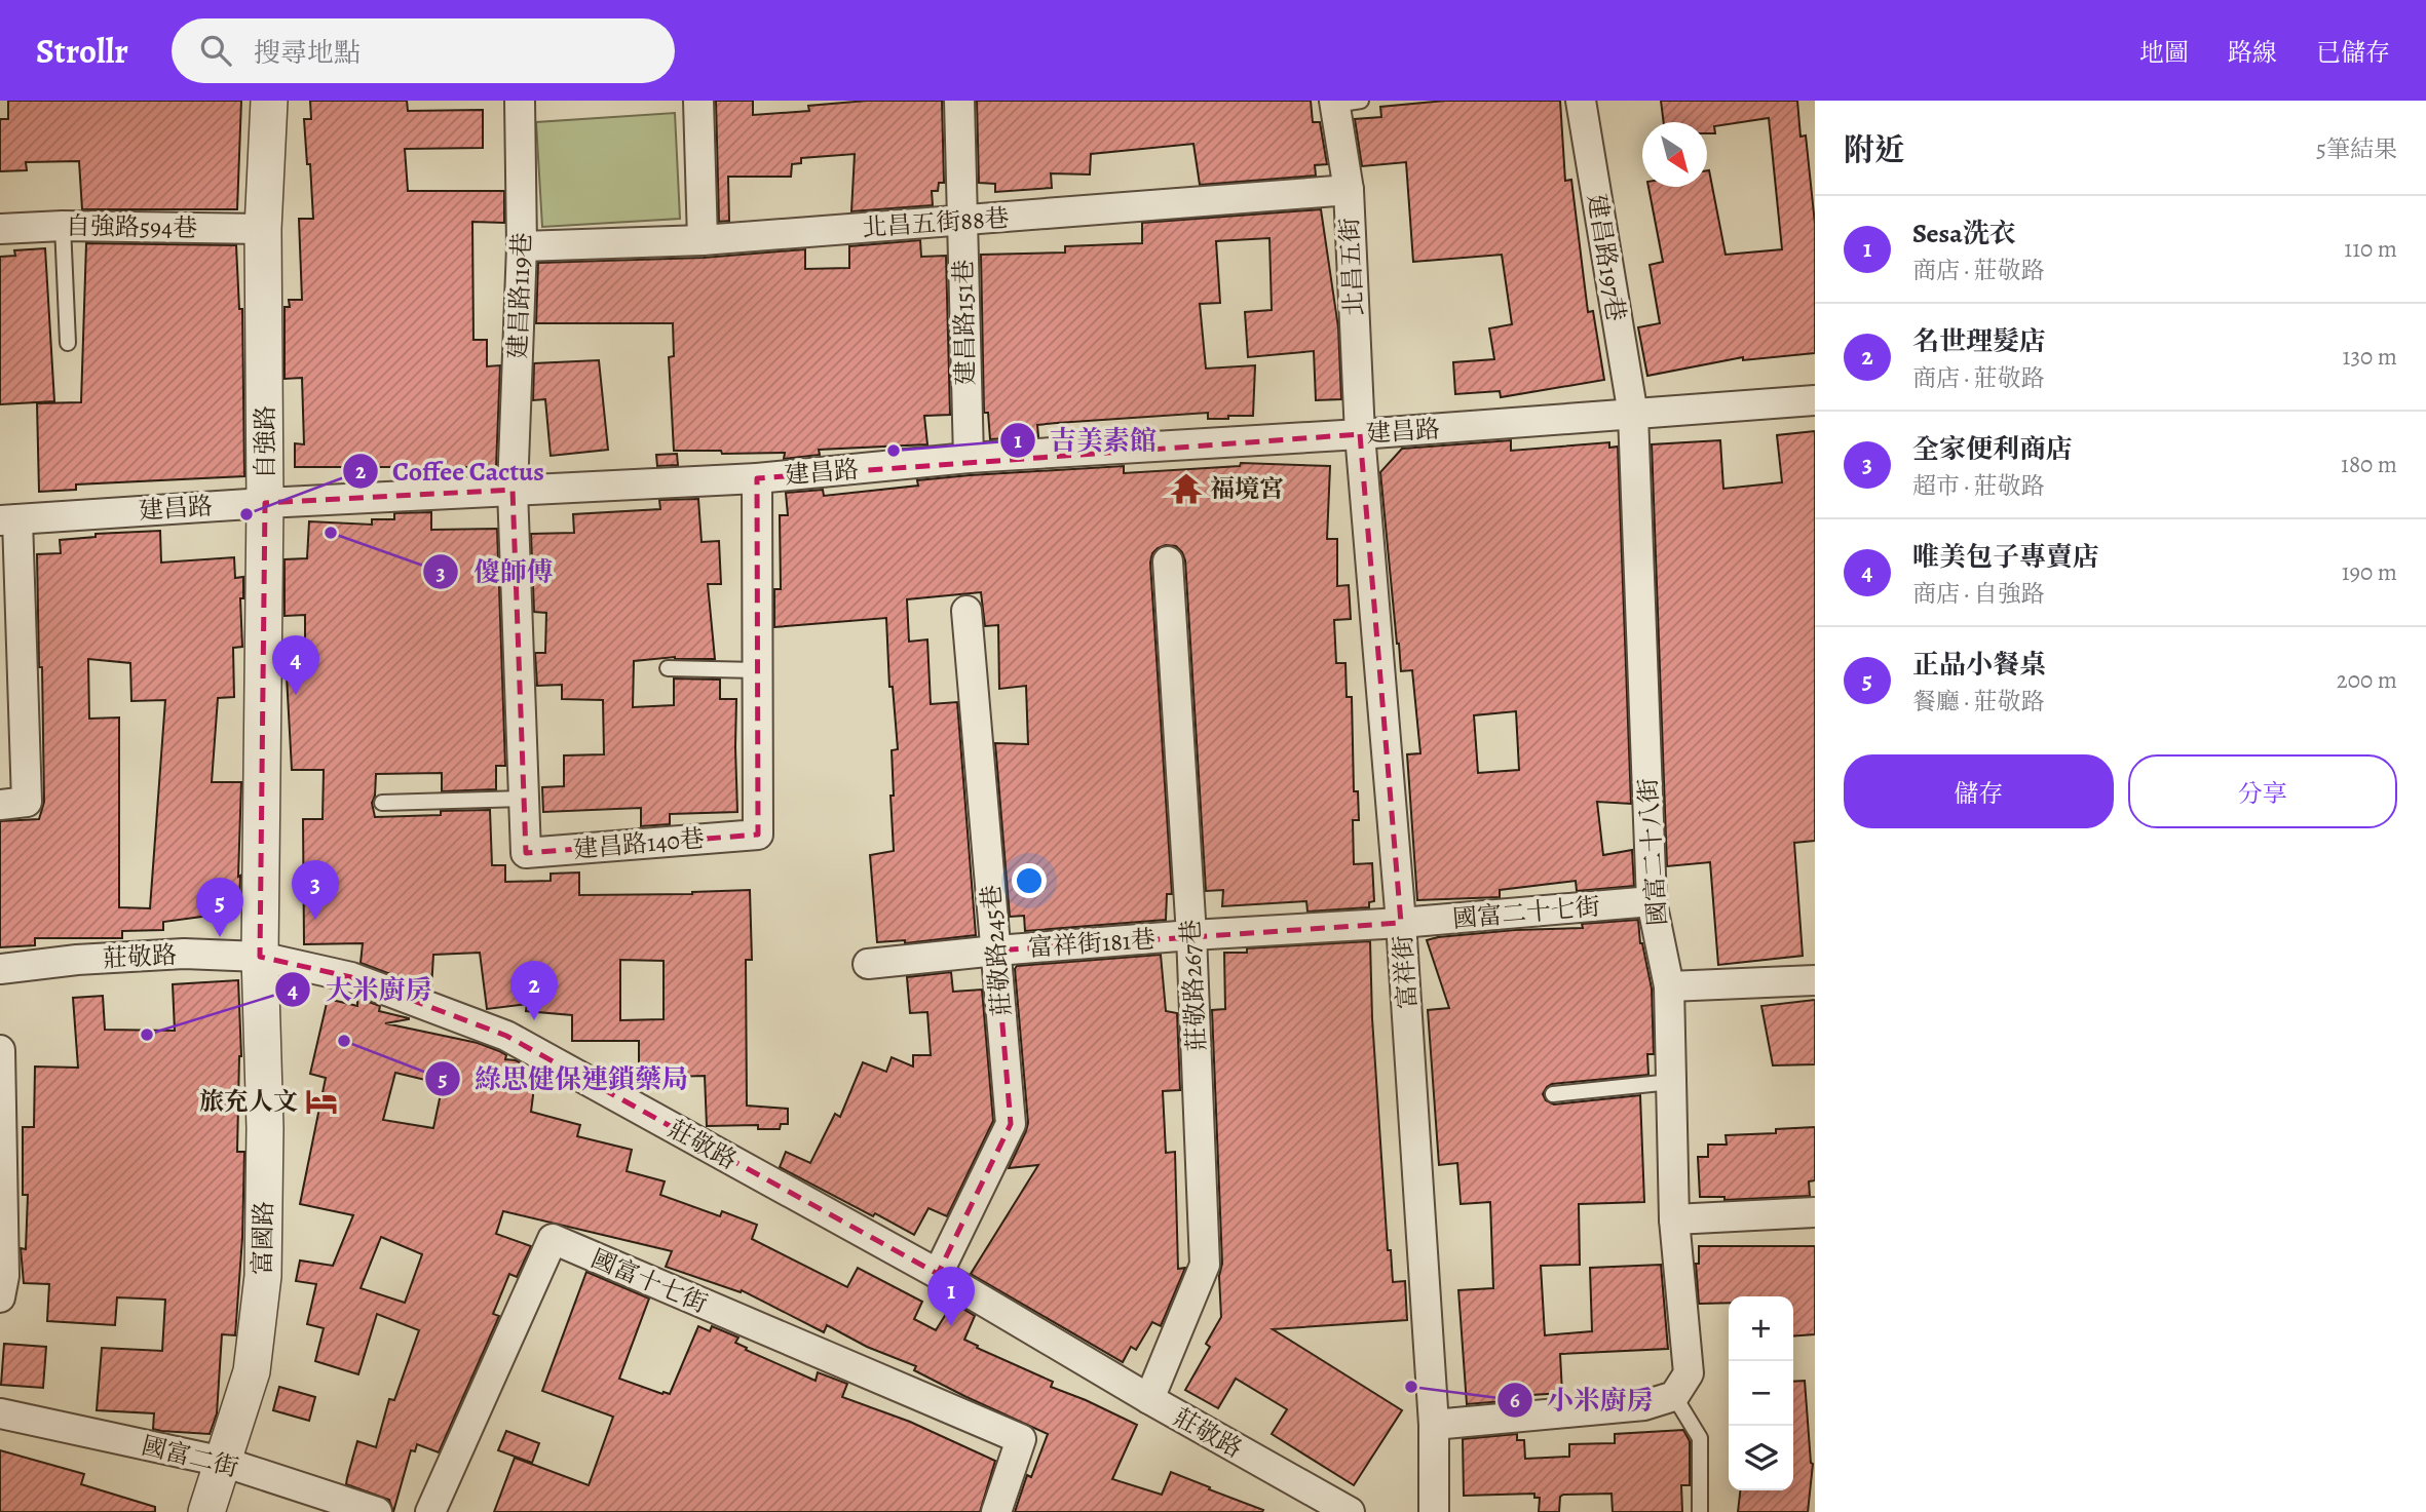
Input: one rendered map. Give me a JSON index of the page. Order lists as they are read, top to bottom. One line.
{"streets":{"street":["北昌五街88巷","自強路594巷","建昌路197巷","北昌五街","建昌路119巷","建昌路151巷","建昌路","自強路","建昌路140巷","國富二十八街","國富二十七街","富祥街181巷","莊敬路245巷","莊敬路","富祥街","莊敬路267巷","富國路","國富十七街","國富二街"]},"crossings":[["北昌五街88巷","北昌五街"],["北昌五街88巷","建昌路119巷"],["北昌五街88巷","建昌路151巷"],["自強路594巷","自強路"],["建昌路197巷","建昌路"],["建昌路197巷","國富二十八街"],["北昌五街","建昌路"],["北昌五街","富祥街"],["建昌路119巷","建昌路"],["建昌路119巷","建昌路140巷"],["建昌路151巷","建昌路"],["建昌路","自強路"],["建昌路","建昌路140巷"],["建昌路","國富二十八街"],["建昌路","富祥街"],["自強路","莊敬路"],["自強路","富國路"],["國富二十八街","國富二十七街"],["國富二十七街","富祥街181巷"],["國富二十七街","富祥街"],["富祥街181巷","莊敬路245巷"],["富祥街181巷","富祥街"],["富祥街181巷","莊敬路267巷"],["莊敬路245巷","莊敬路"],["莊敬路","莊敬路267巷"],["莊敬路","富國路"],["富國路","國富二街"]],"places":{"other":["吉美素館","Coffee Cactus","傻師傅","大米廚房","綠思健保連鎖藥局","小米廚房"],"temple":["福境宮"],"hotel":["旅充人文"]},"north":"bottom right","page":{"header":"Strollr","search":"搜尋地點","nav":["地圖","路線","已儲存"],"heading":["附近","5筆結果"],"list":[{"mark":"1","name":"Sesa洗衣","note":"商店 · 莊敬路","value":"110 m"},{"mark":"2","name":"名世理髮店","note":"商店 · 莊敬路","value":"130 m"},{"mark":"3","name":"全家便利商店","note":"超市 · 莊敬路","value":"180 m"},{"mark":"4","name":"唯美包子專賣店","note":"商店 · 自強路","value":"190 m"},{"mark":"5","name":"正品小餐桌","note":"餐廳 · 莊敬路","value":"200 m"}],"pins":["4","3","5","2","1"],"buttons":["儲存","分享"],"map_buttons":["+","−"]}}
